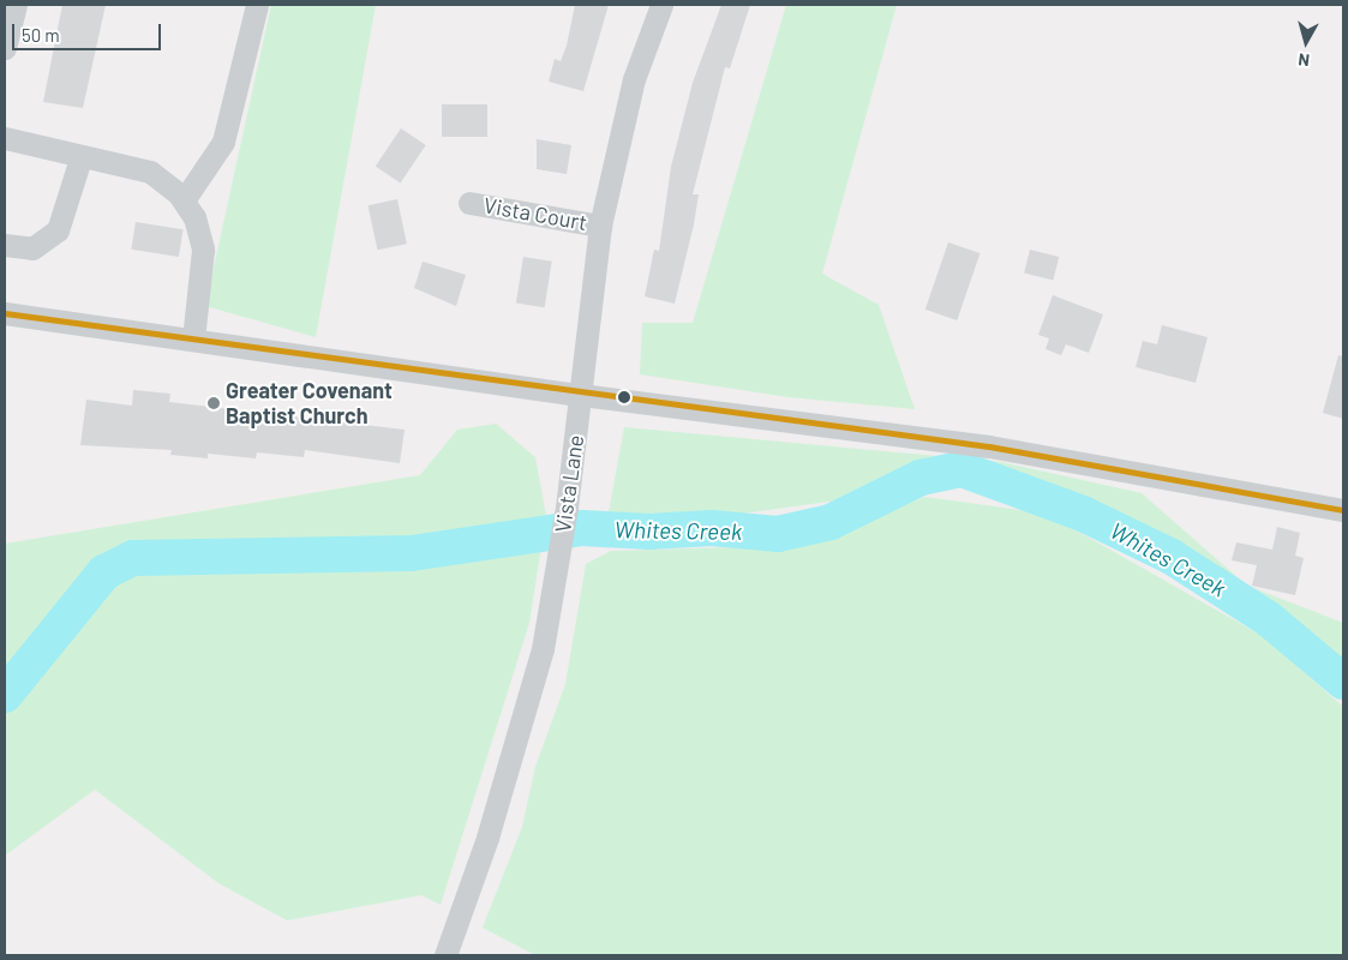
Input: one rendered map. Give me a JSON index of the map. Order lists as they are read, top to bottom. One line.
{"streets":{"street":["Vista Court","Vista Lane"]},"crossings":[["Vista Court","Vista Lane"]],"water":["Whites Creek"],"places":["Greater Covenant Baptist Church"],"scale_bar":"50 m","north":"bottom"}
